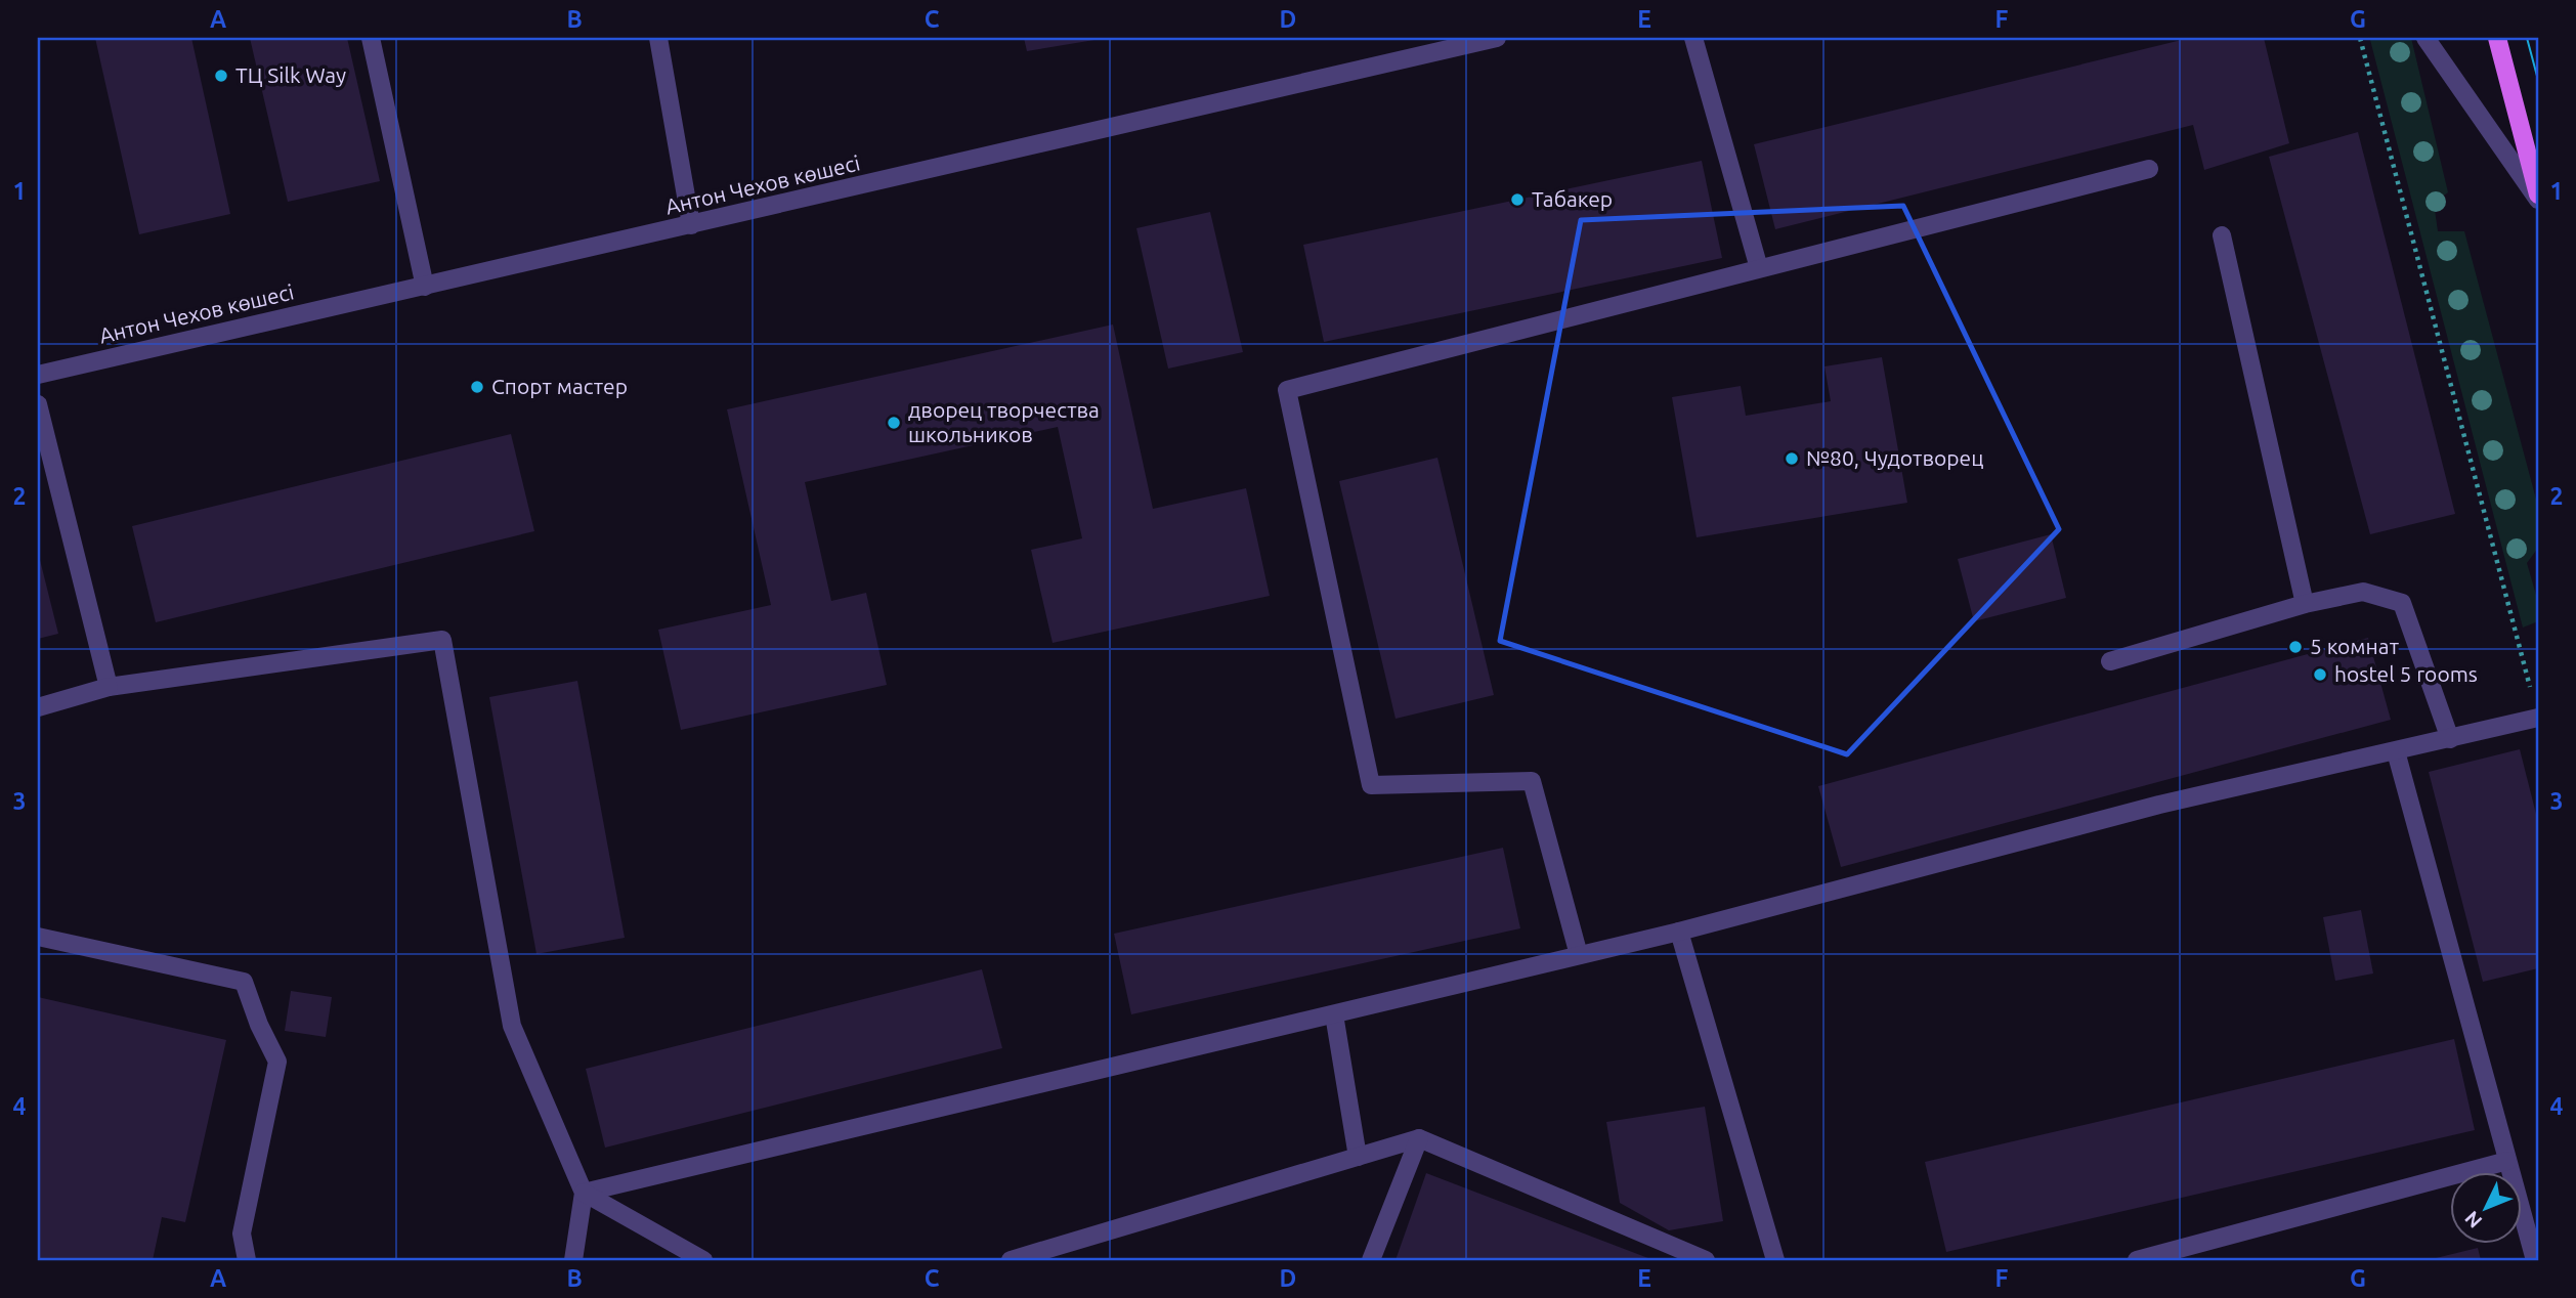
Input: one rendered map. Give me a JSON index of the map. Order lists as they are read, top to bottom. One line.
{"streets":{"street":["Антон Чехов көшесі"]},"places":["ТЦ Silk Way","Табакер","Спорт мастер","дворец творчества школьников","№80, Чудотворец","5 комнат","hostel 5 rooms"],"north":"bottom left","grid":{"columns":["A","B","C","D","E","F","G"],"rows":["1","2","3","4"]}}
